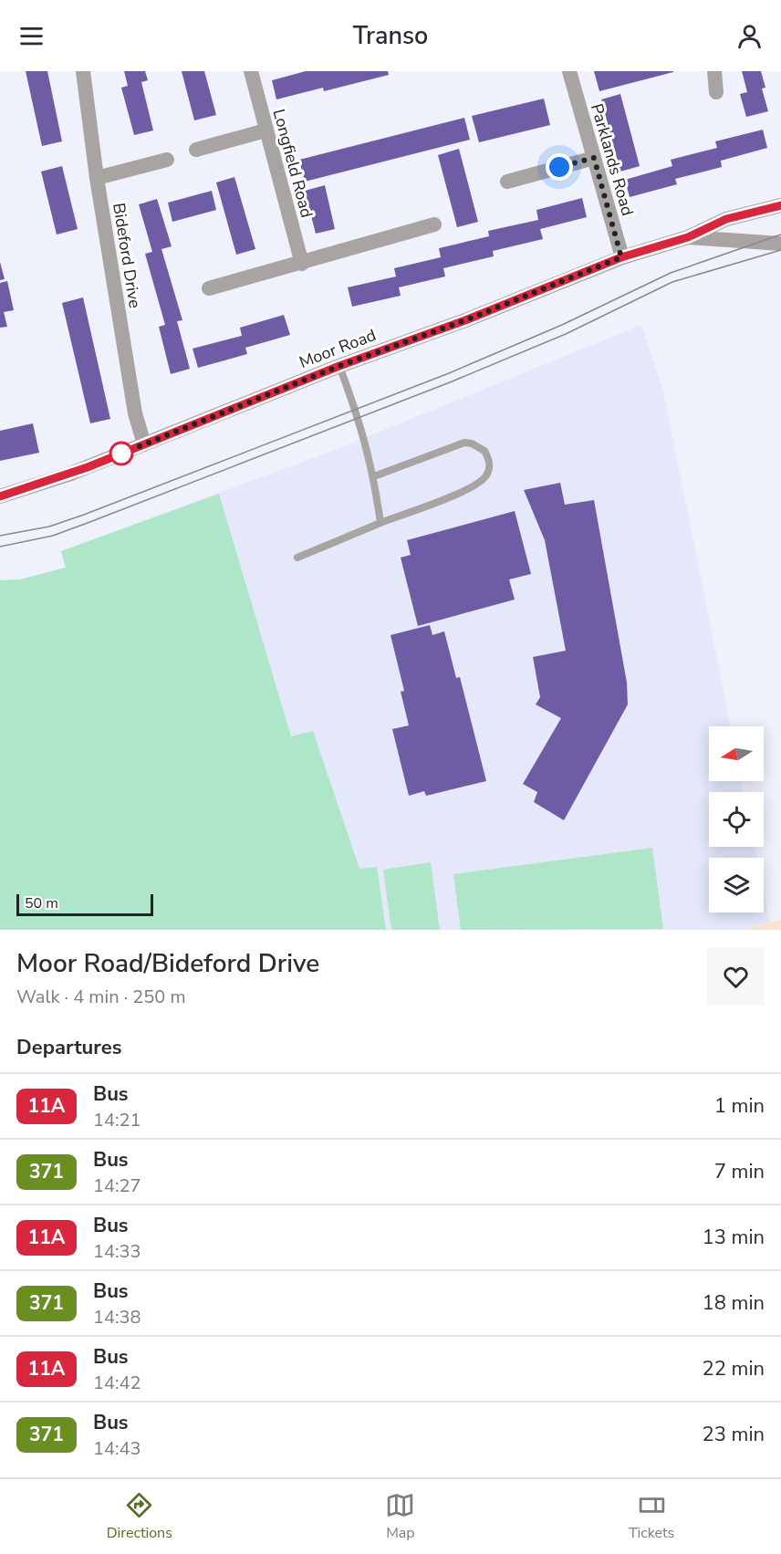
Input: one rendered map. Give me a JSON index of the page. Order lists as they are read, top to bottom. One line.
{"streets":{"street":["Parklands Road","Longfield Road","Bideford Drive","Moor Road"]},"crossings":[["Parklands Road","Moor Road"],["Bideford Drive","Moor Road"]],"lines":["bus line 11A"],"scale_bar":"50 m","north":"left","page":{"header":"Transo","scale":"50 m","heading":[["Moor Road/Bideford Drive","Walk · 4 min · 250 m"],"Departures"],"list":[{"mark":"11A","name":"Bus","note":"14:21","value":"1 min"},{"mark":"371","name":"Bus","note":"14:27","value":"7 min"},{"mark":"11A","name":"Bus","note":"14:33","value":"13 min"},{"mark":"371","name":"Bus","note":"14:38","value":"18 min"},{"mark":"11A","name":"Bus","note":"14:42","value":"22 min"},{"mark":"371","name":"Bus","note":"14:43","value":"23 min"}],"tabs":["Directions","Map","Tickets"]}}
